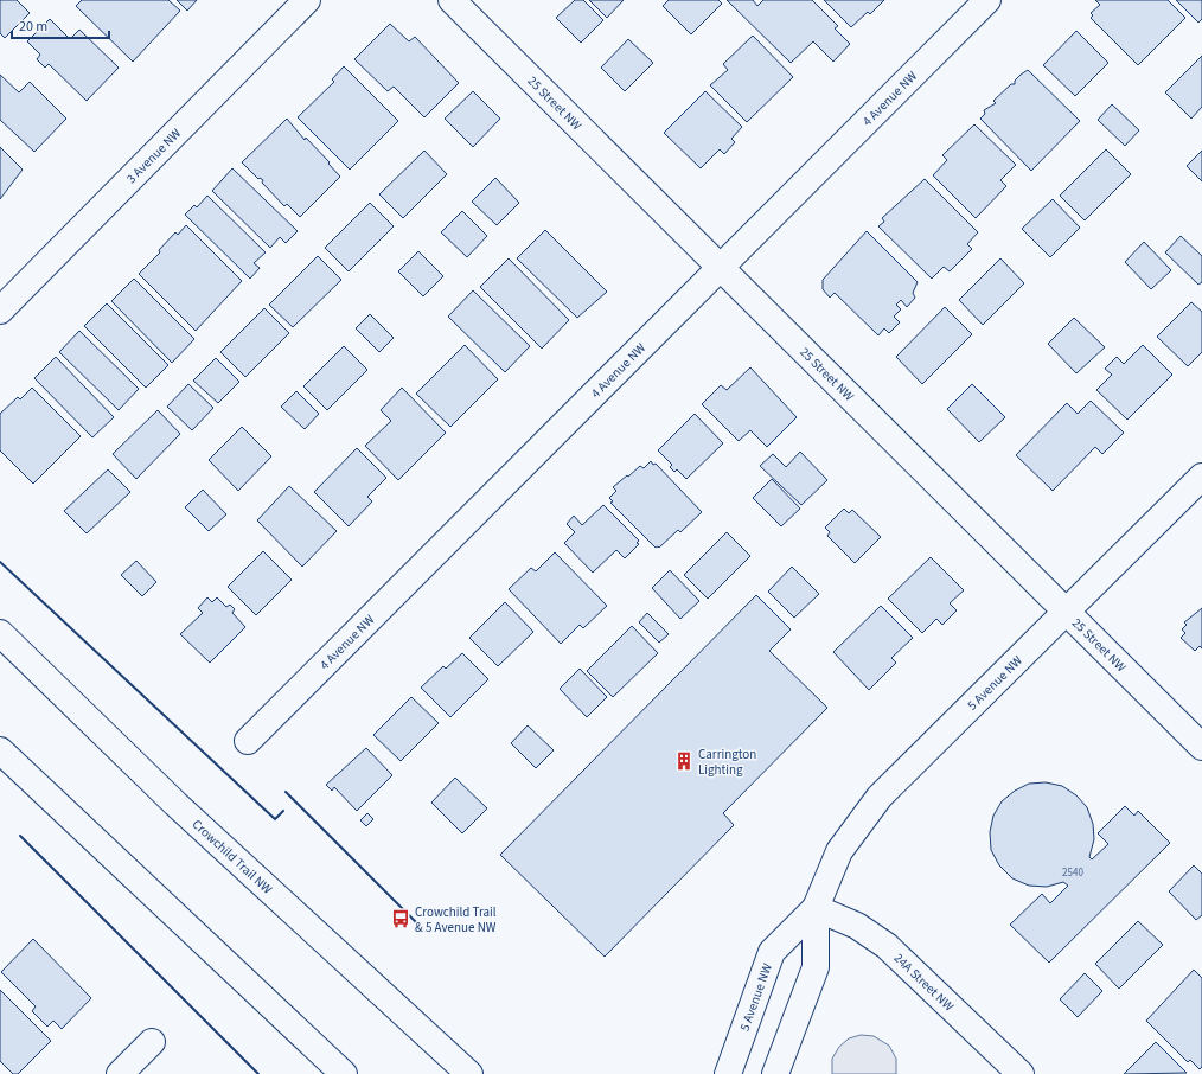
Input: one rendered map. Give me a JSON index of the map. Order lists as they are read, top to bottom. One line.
{"streets":{"main road":["4 Avenue NW","25 Street NW","3 Avenue NW","5 Avenue NW","Crowchild Trail NW","24A Street NW"]},"crossings":[["4 Avenue NW","25 Street NW"],["25 Street NW","5 Avenue NW"],["5 Avenue NW","24A Street NW"]],"places":{"building":["Carrington Lighting"],"bus stop":["Crowchild Trail & 5 Avenue NW"]},"house_numbers":["2540"],"scale_bar":"20 m"}
